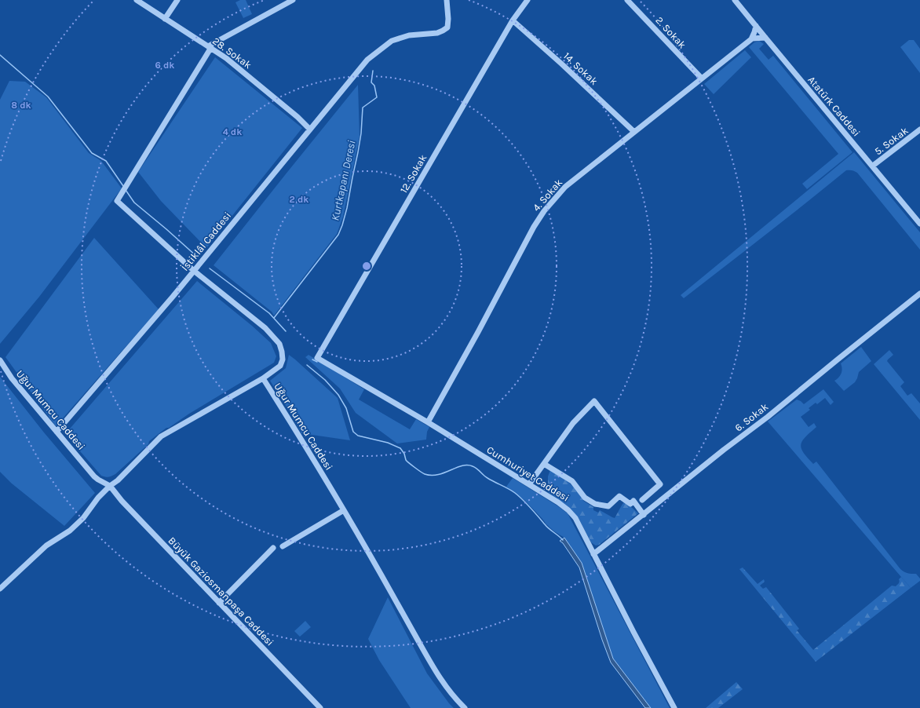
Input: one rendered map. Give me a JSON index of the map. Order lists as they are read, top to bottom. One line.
{"streets":{"street":["2. Sokak","28. Sokak","14. Sokak","Atatürk Caddesi","5. Sokak","12. Sokak","4. Sokak","İstiklâl Caddesi","Uğur Mumcu Caddesi","6. Sokak","Cumhuriyet Caddesi","Büyük Gaziosmanpaşa Caddesi"]},"crossings":[["2. Sokak","4. Sokak"],["28. Sokak","İstiklâl Caddesi"],["14. Sokak","12. Sokak"],["14. Sokak","4. Sokak"],["Atatürk Caddesi","5. Sokak"],["12. Sokak","Cumhuriyet Caddesi"],["4. Sokak","Cumhuriyet Caddesi"],["İstiklâl Caddesi","Uğur Mumcu Caddesi"],["Uğur Mumcu Caddesi","Büyük Gaziosmanpaşa Caddesi"],["6. Sokak","Cumhuriyet Caddesi"]],"water":["Kurtkapanı Deresi"],"rings":["6 dk","8 dk","4 dk","2 dk"]}
